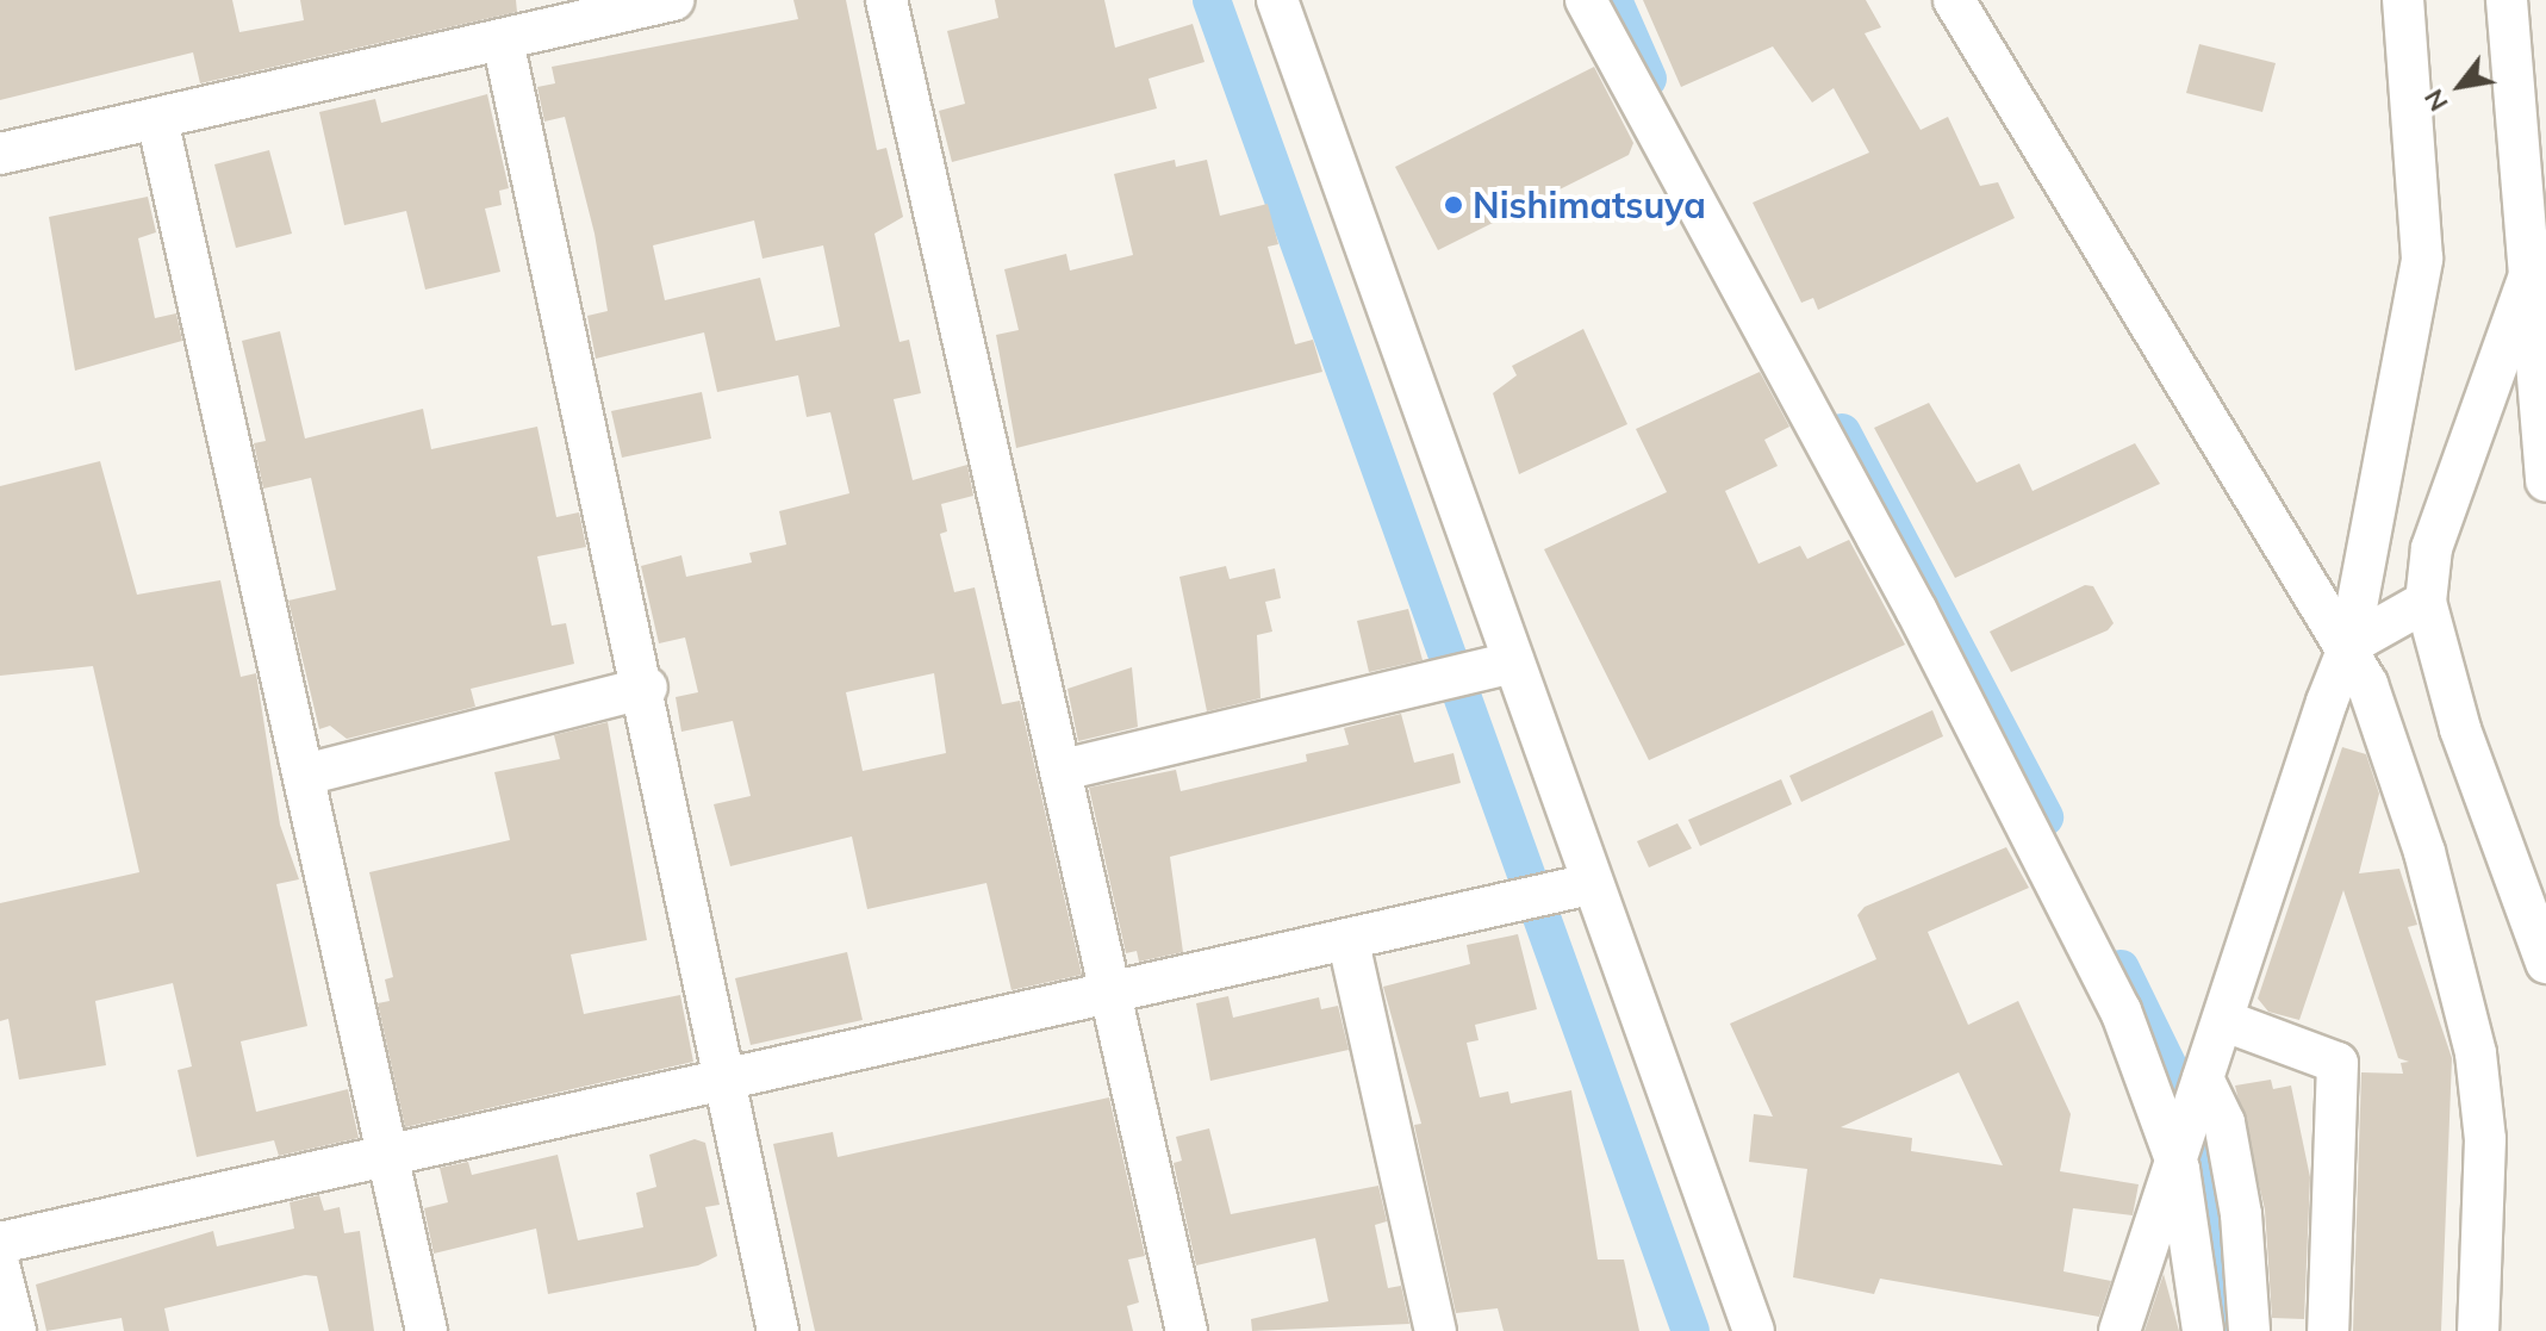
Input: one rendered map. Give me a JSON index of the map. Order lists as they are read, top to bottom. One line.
{"places":["Nishimatsuya"],"north":"bottom left"}
